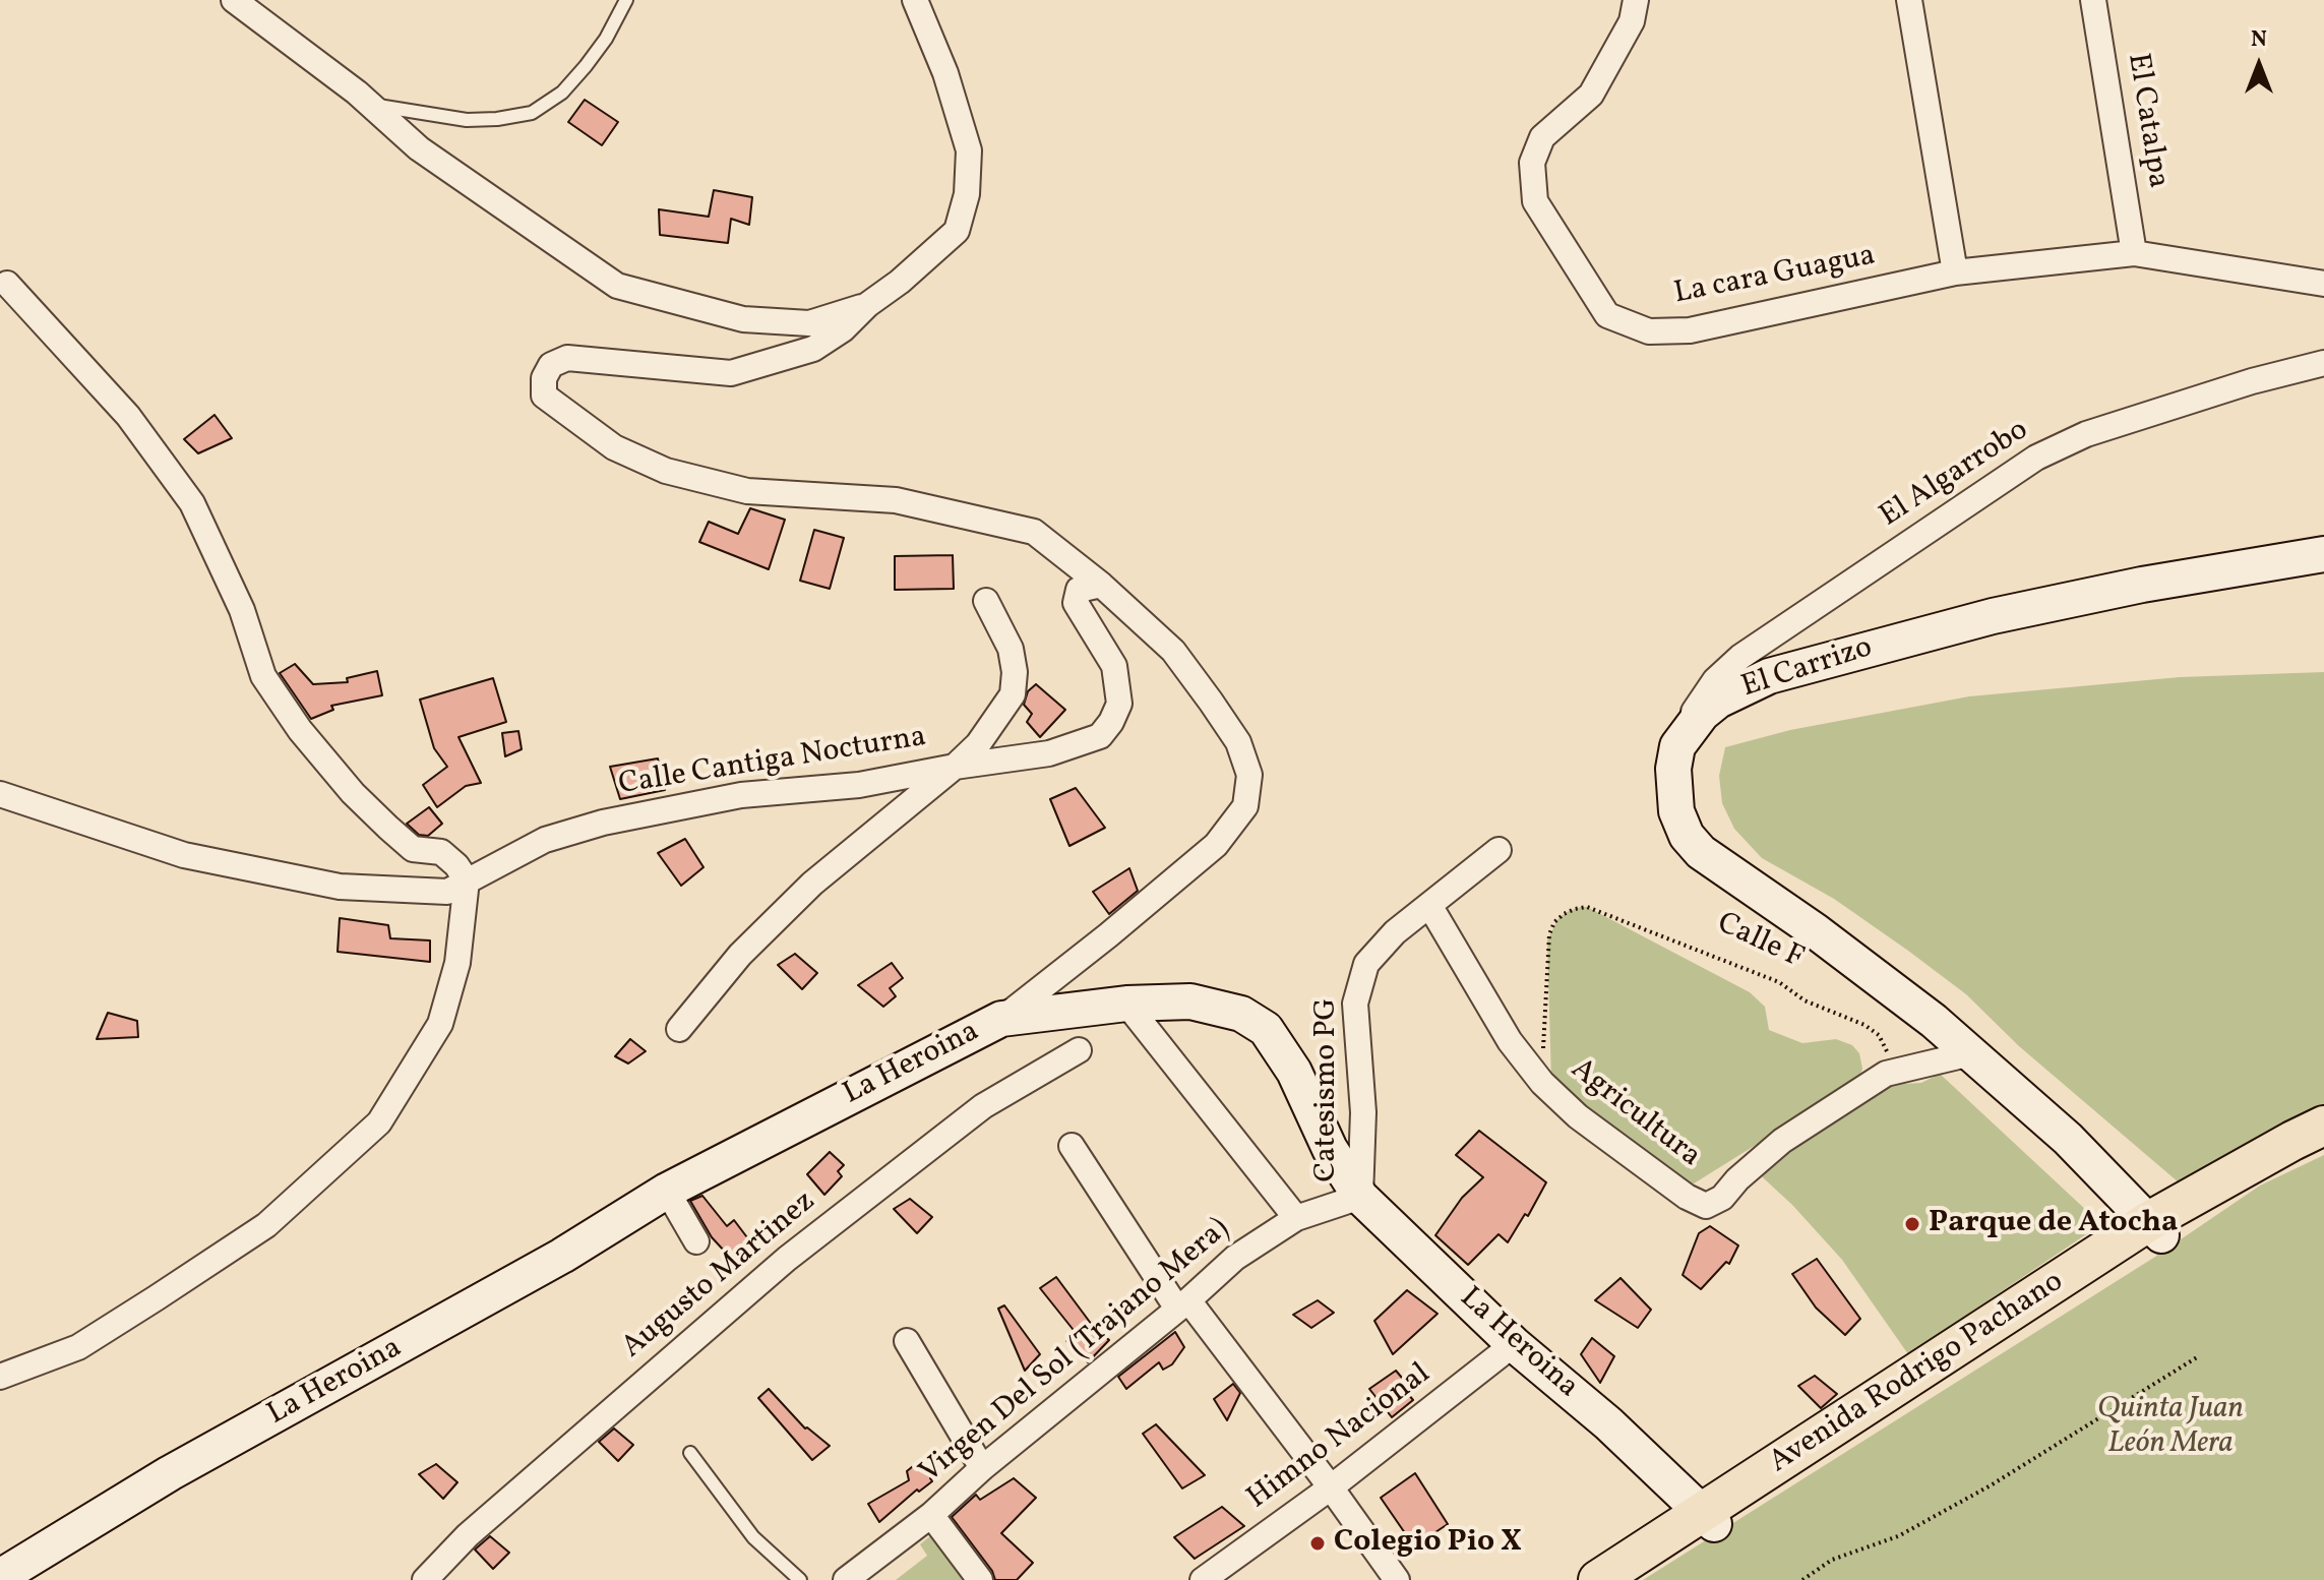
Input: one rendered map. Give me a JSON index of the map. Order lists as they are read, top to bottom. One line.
{"streets":{"main road":["Avenida Rodrigo Pachano"],"street":["El Catalpa","La cara Guagua","El Algarrobo","El Carrizo","Calle Cantiga Nocturna","La Heroina","Catesismo PG","Agricultura","Augusto Martinez","Virgen Del Sol (Trajano Mera)","Himno Nacional"],"path":["Calle F"]},"crossings":[["El Catalpa","La cara Guagua"],["El Algarrobo","El Carrizo"],["El Carrizo","Avenida Rodrigo Pachano"],["Calle F","Agricultura"],["La Heroina","Catesismo PG"],["La Heroina","Virgen Del Sol (Trajano Mera)"],["La Heroina","Avenida Rodrigo Pachano"],["La Heroina","Himno Nacional"],["Catesismo PG","Agricultura"],["Catesismo PG","Virgen Del Sol (Trajano Mera)"]],"parks":["Quinta Juan León Mera"],"places":["Parque de Atocha","Colegio Pio X"],"north":"top"}
